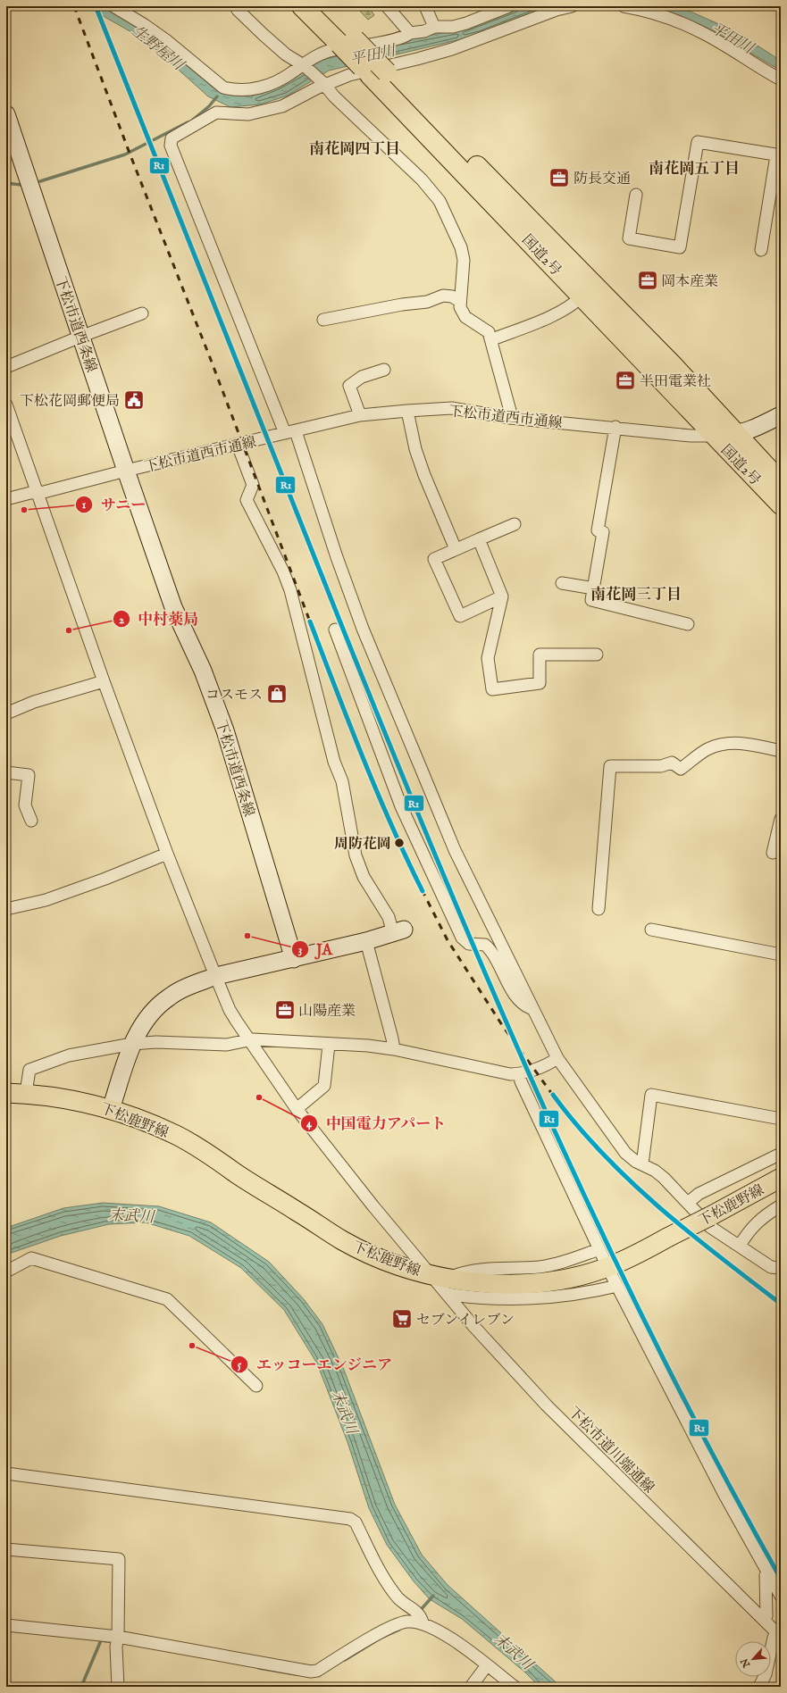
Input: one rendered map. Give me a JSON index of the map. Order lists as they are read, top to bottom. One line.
{"streets":{"highway":["国道2号"],"main road":["下松鹿野線"],"street":["下松市道西条線","下松市道西市通線","下松市道川端通線"]},"crossings":[["国道2号","下松市道西市通線"],["下松市道西条線","下松市道西市通線"],["下松市道西市通線","下松市道川端通線"],["下松鹿野線","下松市道川端通線"]],"districts":["南花岡四丁目","南花岡五丁目","南花岡三丁目"],"water":["平田川","生野屋川","末武川"],"places":{"office":["防長交通","岡本産業","半田電業社","山陽産業"],"public building":["下松花岡郵便局"],"other":["サニー","中村薬局","周防花岡","JA","中国電力アパート","エッコーエンジニア"],"shop":["コスモス"],"supermarket":["セブンイレブン"]},"lines":["transit line R1"],"north":"bottom left"}
